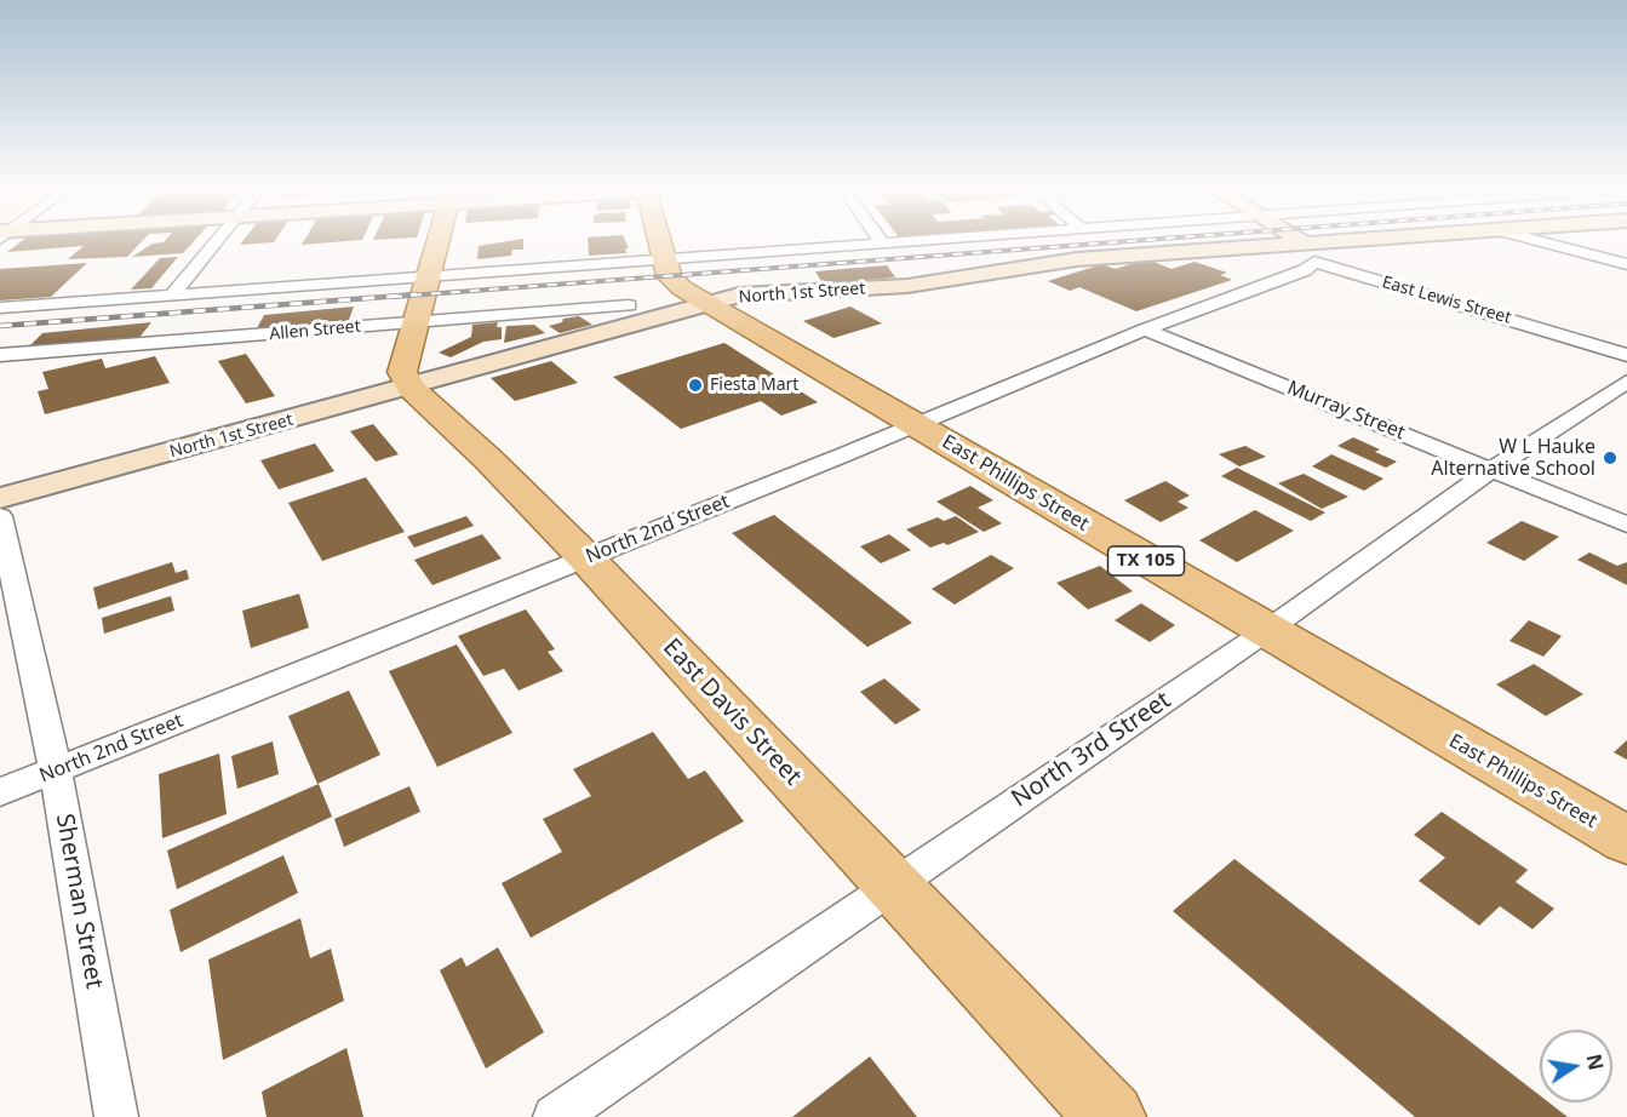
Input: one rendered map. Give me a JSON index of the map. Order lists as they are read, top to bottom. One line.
{"streets":{"main road":["East Phillips Street","TX 105","East Davis Street"],"street":["North 1st Street","East Lewis Street","Allen Street","Murray Street","North 2nd Street","North 3rd Street","Sherman Street"]},"crossings":[["North 1st Street","East Lewis Street"],["North 1st Street","East Phillips Street"],["North 1st Street","North 2nd Street"],["North 1st Street","East Davis Street"],["East Lewis Street","North 2nd Street"],["Murray Street","North 2nd Street"],["Murray Street","North 3rd Street"],["East Phillips Street","North 2nd Street"],["East Phillips Street","North 3rd Street"],["North 2nd Street","East Davis Street"],["North 2nd Street","Sherman Street"],["East Davis Street","North 3rd Street"]],"places":["Fiesta Mart","W L Hauke Alternative School"],"north":"right"}
